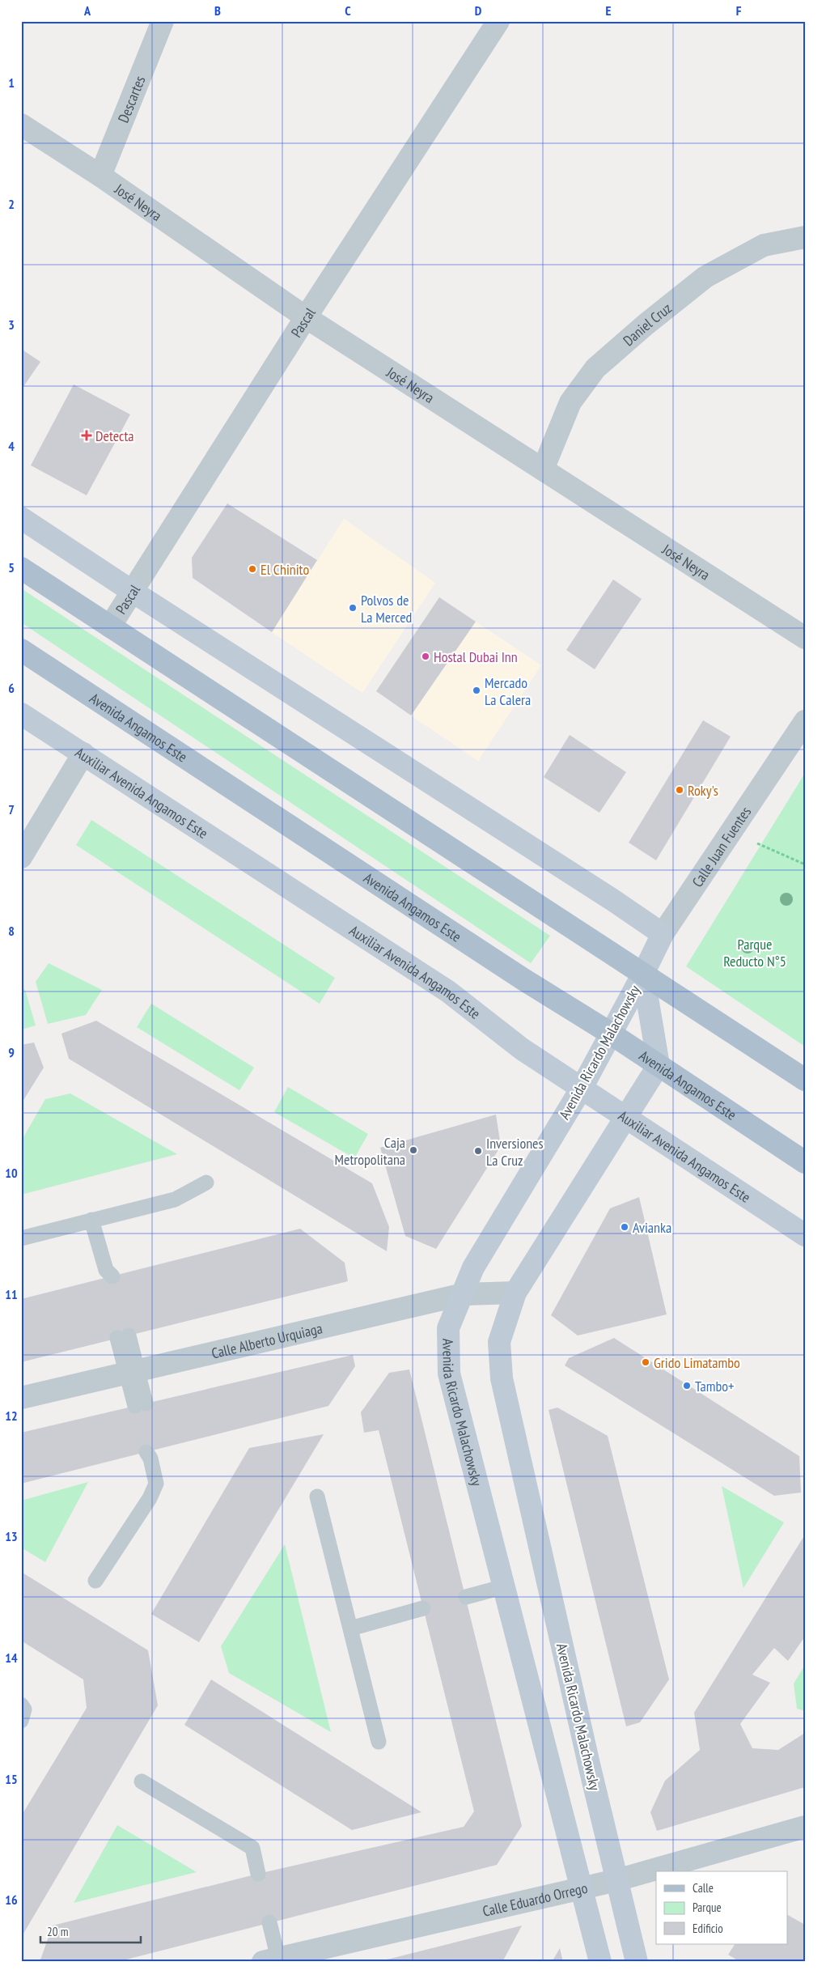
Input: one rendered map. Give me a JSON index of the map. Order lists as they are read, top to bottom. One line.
{"streets":{"main road":["Avenida Angamos Este"],"street":["Descartes","José Neyra","Pascal","Daniel Cruz","Auxiliar Avenida Angamos Este","Calle Juan Fuentes","Avenida Ricardo Malachowsky","Calle Alberto Urquiaga","Calle Eduardo Orrego"]},"crossings":[["Descartes","José Neyra"],["José Neyra","Pascal"],["José Neyra","Daniel Cruz"],["Avenida Angamos Este","Avenida Ricardo Malachowsky"],["Auxiliar Avenida Angamos Este","Avenida Ricardo Malachowsky"],["Calle Juan Fuentes","Avenida Ricardo Malachowsky"],["Avenida Ricardo Malachowsky","Calle Alberto Urquiaga"],["Avenida Ricardo Malachowsky","Calle Eduardo Orrego"]],"parks":["Parque Reducto N°5"],"places":{"health":["Detecta"],"other":["El Chinito","Polvos de La Merced","Hostal Dubai Inn","Mercado La Calera","Roky's","Caja Metropolitana","Inversiones La Cruz","Avianka","Grido Limatambo","Tambo+"]},"legend":["Calle","Parque","Edificio"],"scale_bar":"20 m","grid":{"columns":["A","B","C","D","E","F"],"rows":["1","2","3","4","5","6","7","8","9","10","11","12","13","14","15","16"]}}
